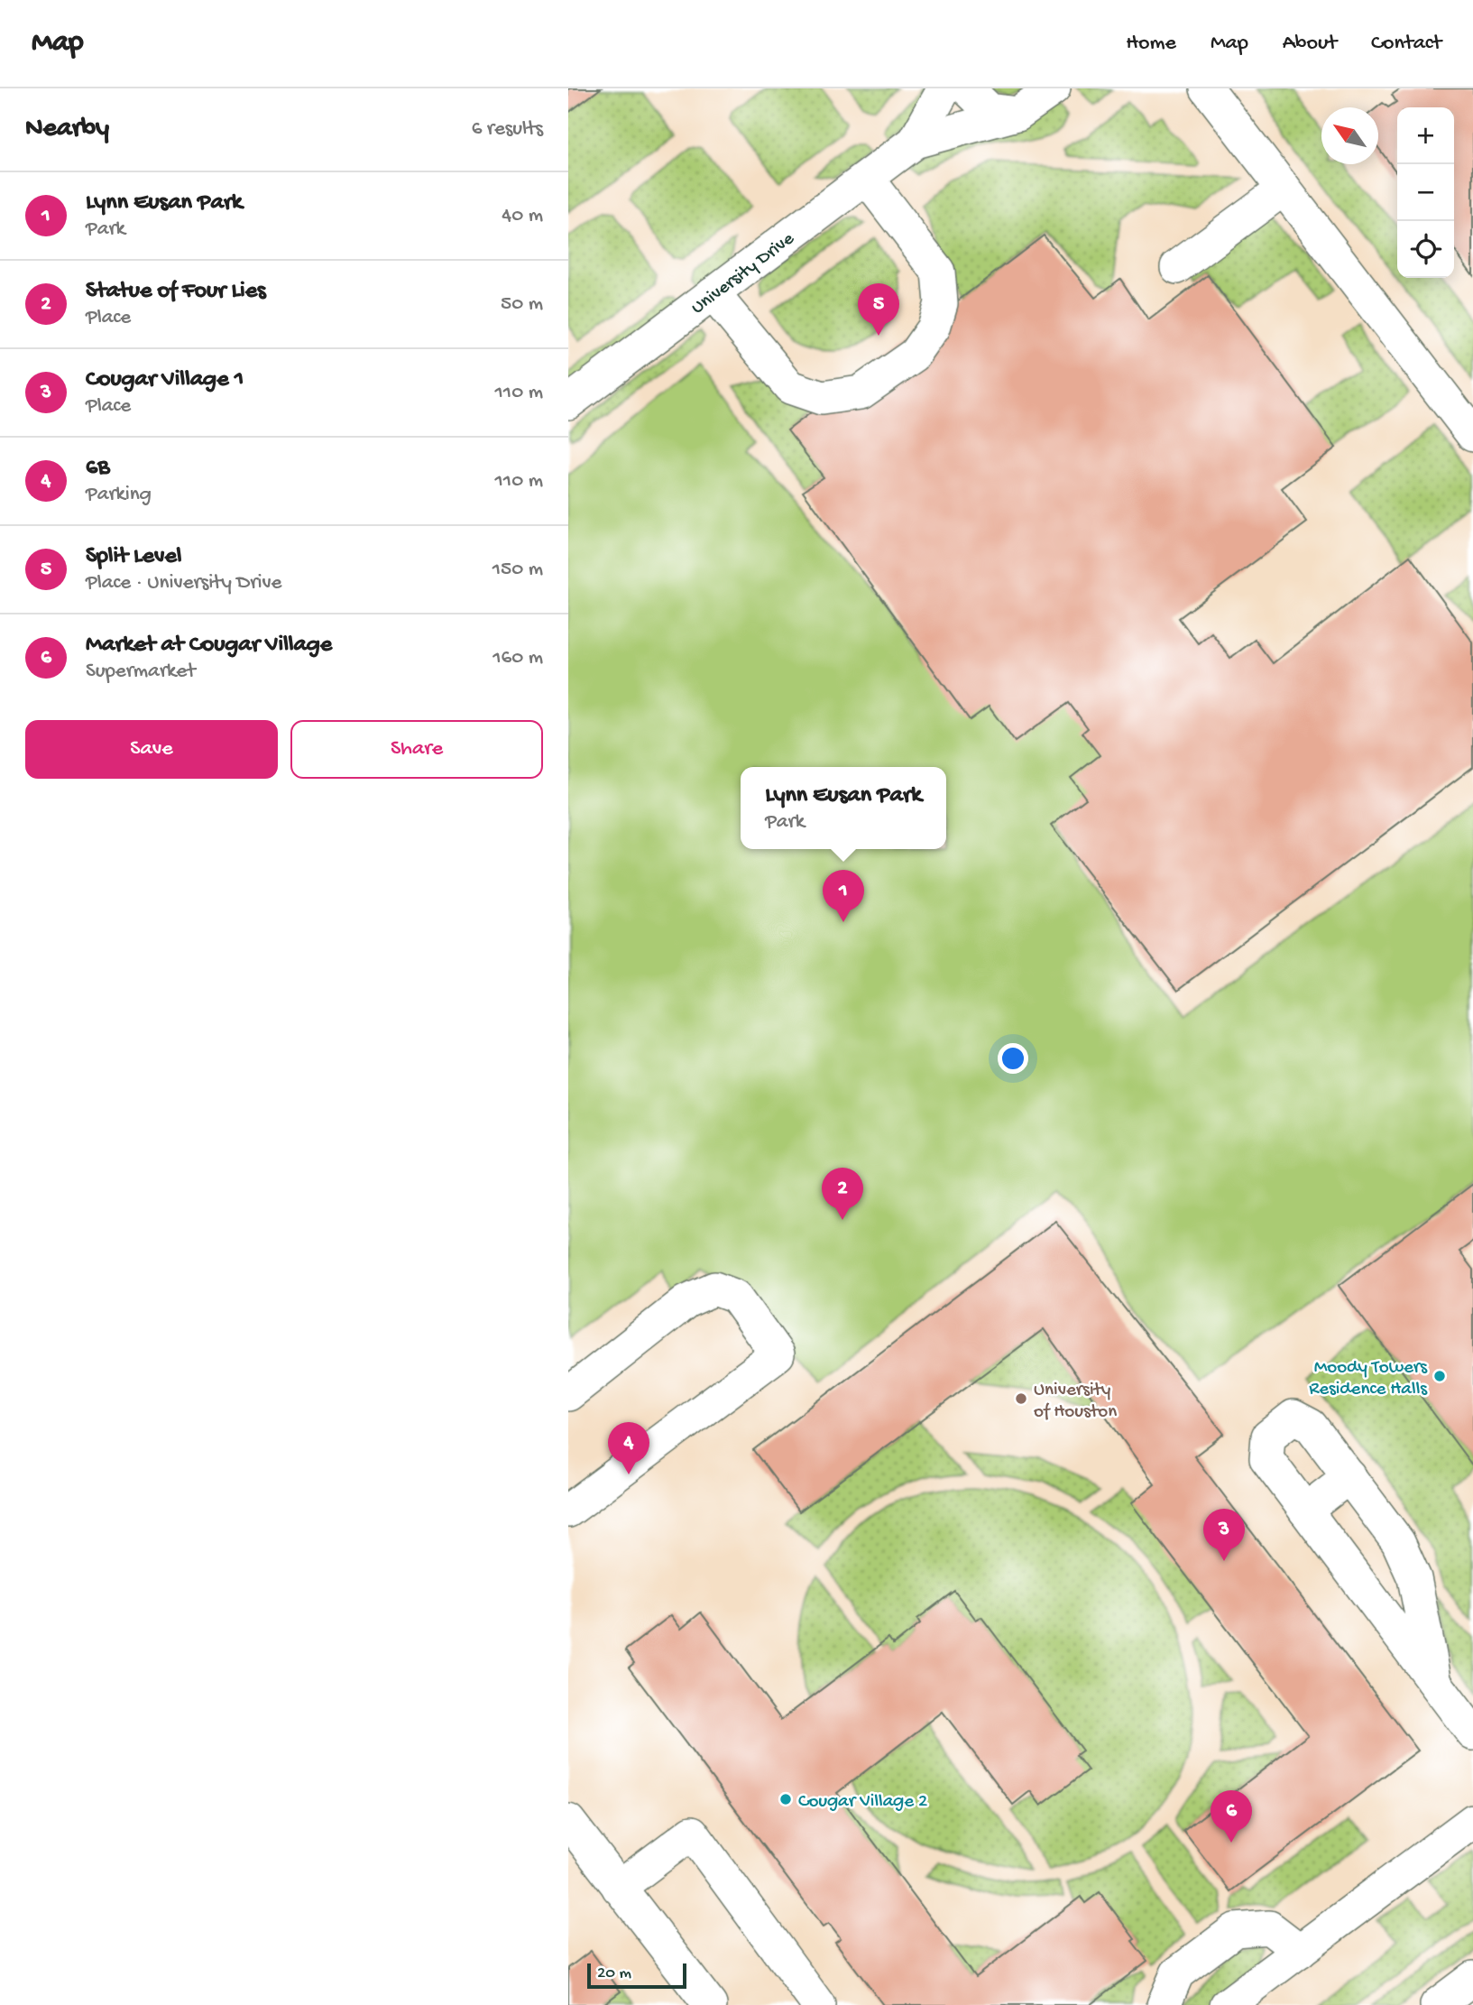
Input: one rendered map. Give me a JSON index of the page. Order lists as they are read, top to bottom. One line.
{"streets":{"street":["University Drive"]},"places":["Moody Towers Residence Halls","University of Houston","Cougar Village 2"],"scale_bar":"20 m","north":"top left","page":{"header":"Map","nav":["Home","Map","About","Contact"],"heading":["Nearby","6 results"],"map_buttons":["+","−"],"list":[{"mark":"1","name":"Lynn Eusan Park","note":"Park","value":"40 m"},{"mark":"2","name":"Statue of Four Lies","note":"Place","value":"50 m"},{"mark":"3","name":"Cougar Village 1","note":"Place","value":"110 m"},{"mark":"4","name":"6B","note":"Parking","value":"110 m"},{"mark":"5","name":"Split Level","note":"Place · University Drive","value":"150 m"},{"mark":"6","name":"Market at Cougar Village","note":"Supermarket","value":"160 m"}],"pins":["5","1","2","4","3","6"],"buttons":["Save","Share"],"popup":["Lynn Eusan Park","Park"],"scale":"20 m"}}
